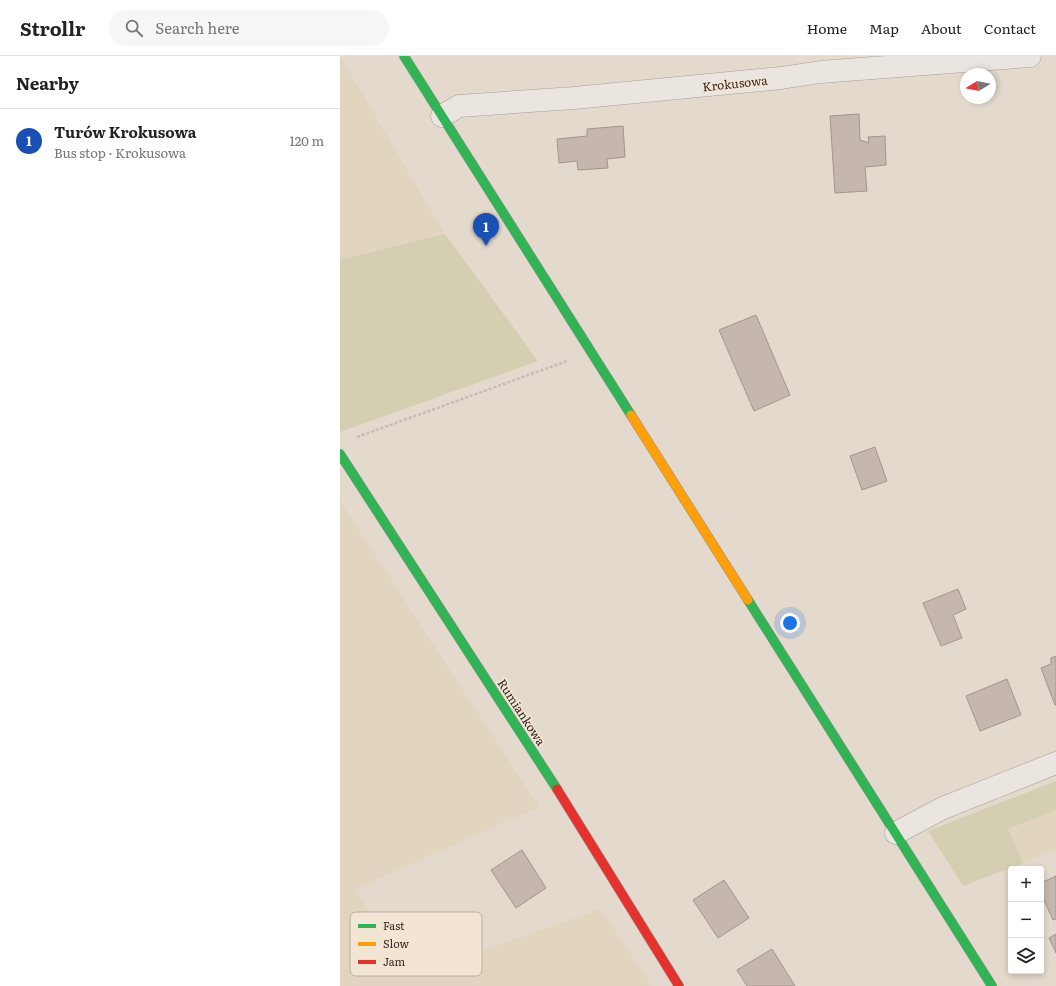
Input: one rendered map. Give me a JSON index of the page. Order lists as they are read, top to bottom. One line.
{"streets":{"street":["Krokusowa","Rumiankowa"]},"legend":["Fast","Slow","Jam"],"north":"left","page":{"header":"Strollr","search":"Search here","nav":["Home","Map","About","Contact"],"heading":"Nearby","list":[{"mark":"1","name":"Turów Krokusowa","note":"Bus stop · Krokusowa","value":"120 m"}],"pins":"1","map_buttons":["+","−"]}}
